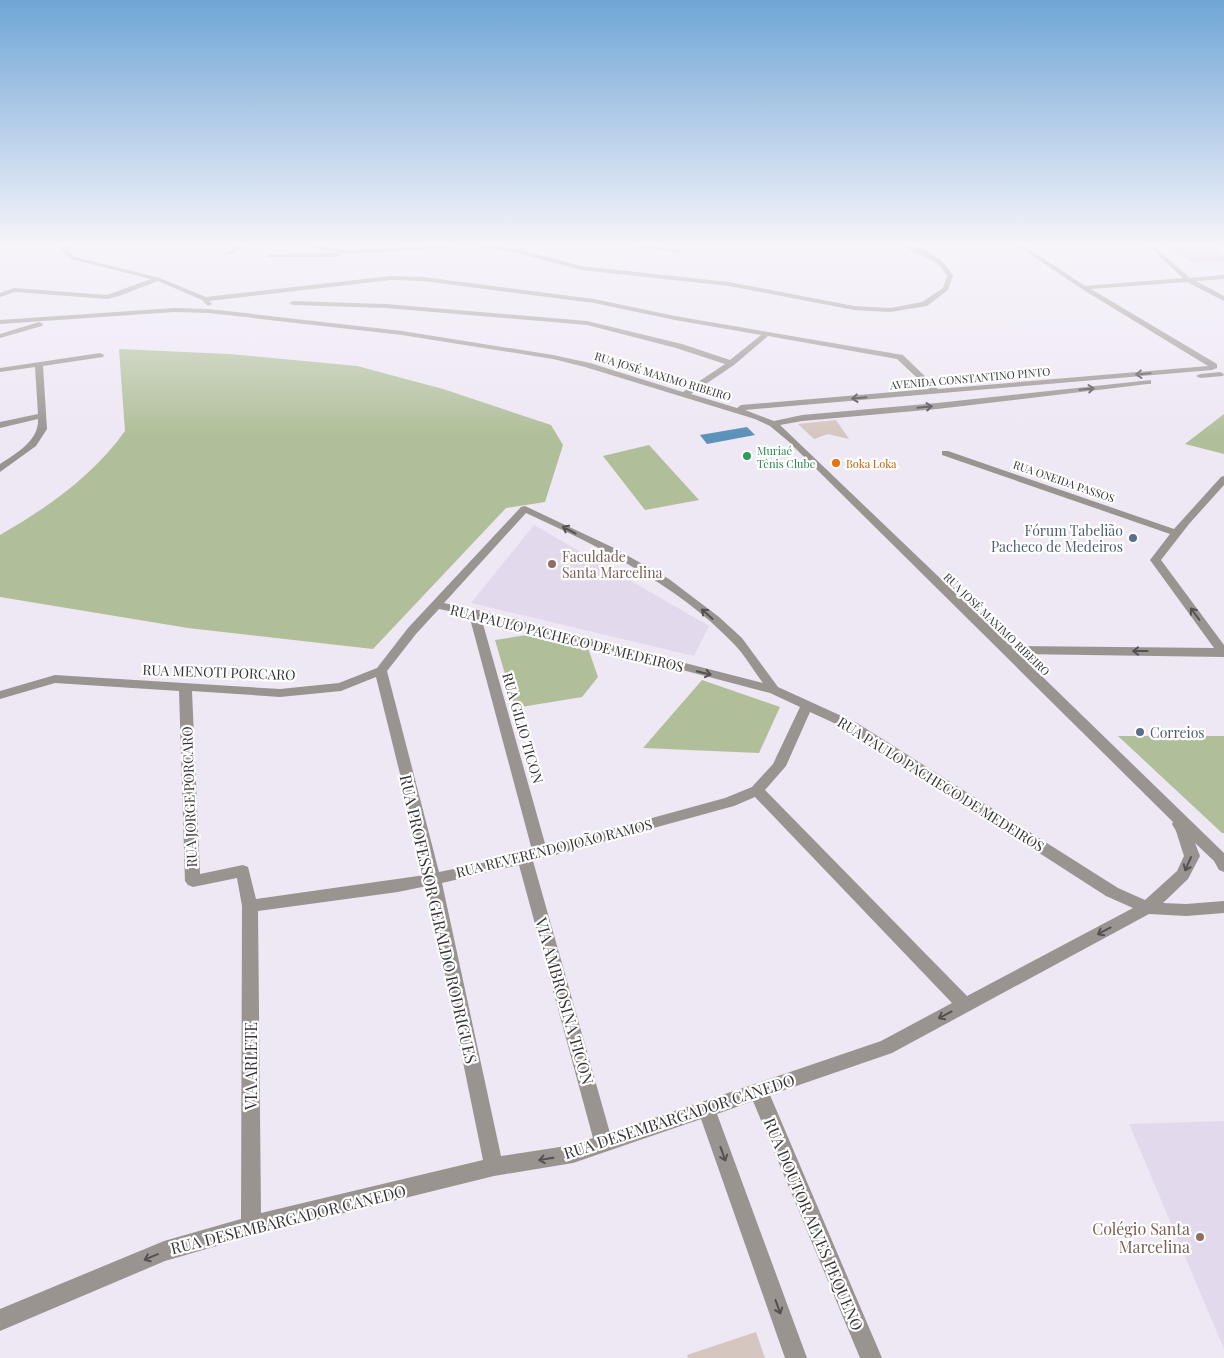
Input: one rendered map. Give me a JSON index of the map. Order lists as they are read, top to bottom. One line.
{"streets":{"street":["RUA JOSÉ MAXIMO RIBEIRO","AVENIDA CONSTANTINO PINTO","RUA ONEIDA PASSOS","RUA PAULO PACHECO DE MEDEIROS","RUA MENOTI PORCARO","RUA GILIO TICON","RUA JORGE PORCARO","RUA REVERENDO JOÃO RAMOS","RUA PROFESSOR GERALDO RODRIGUES","VIA AMBROSINA TICON","VIA ARLETE","RUA DESEMBARGADOR CANEDO","RUA DOUTOR ALVES PEQUENO"]},"crossings":[["RUA JOSÉ MAXIMO RIBEIRO","AVENIDA CONSTANTINO PINTO"],["RUA JOSÉ MAXIMO RIBEIRO","RUA DESEMBARGADOR CANEDO"],["RUA PAULO PACHECO DE MEDEIROS","RUA GILIO TICON"],["RUA PAULO PACHECO DE MEDEIROS","RUA REVERENDO JOÃO RAMOS"],["RUA PAULO PACHECO DE MEDEIROS","RUA DESEMBARGADOR CANEDO"],["RUA MENOTI PORCARO","RUA JORGE PORCARO"],["RUA MENOTI PORCARO","RUA PROFESSOR GERALDO RODRIGUES"],["RUA GILIO TICON","RUA REVERENDO JOÃO RAMOS"],["RUA GILIO TICON","VIA AMBROSINA TICON"],["RUA JORGE PORCARO","RUA REVERENDO JOÃO RAMOS"],["RUA JORGE PORCARO","VIA ARLETE"],["RUA REVERENDO JOÃO RAMOS","RUA PROFESSOR GERALDO RODRIGUES"],["RUA REVERENDO JOÃO RAMOS","VIA AMBROSINA TICON"],["RUA REVERENDO JOÃO RAMOS","VIA ARLETE"],["RUA PROFESSOR GERALDO RODRIGUES","RUA DESEMBARGADOR CANEDO"],["VIA AMBROSINA TICON","RUA DESEMBARGADOR CANEDO"],["VIA ARLETE","RUA DESEMBARGADOR CANEDO"],["RUA DESEMBARGADOR CANEDO","RUA DOUTOR ALVES PEQUENO"]],"one_way":["RUA PAULO PACHECO DE MEDEIROS","RUA DESEMBARGADOR CANEDO"],"places":["Muriaé Tênis Clube","Boka Loka","Fórum Tabelião Pacheco de Medeiros","Faculdade Santa Marcelina","Correios","Colégio Santa Marcelina"]}
